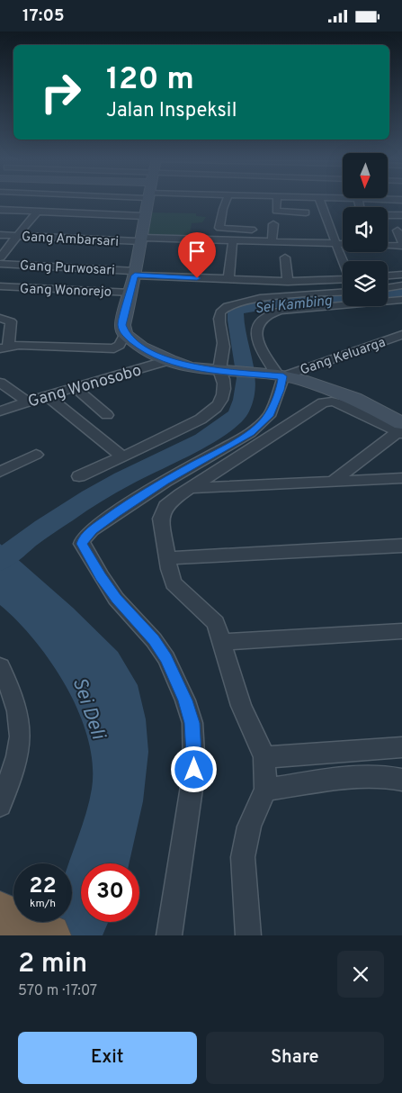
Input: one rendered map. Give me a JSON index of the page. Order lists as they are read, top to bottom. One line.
{"streets":{"street":["Gang Ambarsari","Gang Purwosari","Gang Wonorejo","Gang Keluarga","Gang Wonosobo"]},"water":["Sei Kambing","Sei Deli"],"north":"bottom","page":{"status":"17:05","turn":["120 m","Jalan InspeksiI"],"speed":"22 km/h","limit":"30","heading":["2 min","570 m · 17:07"],"buttons":["Exit","Share"]}}
